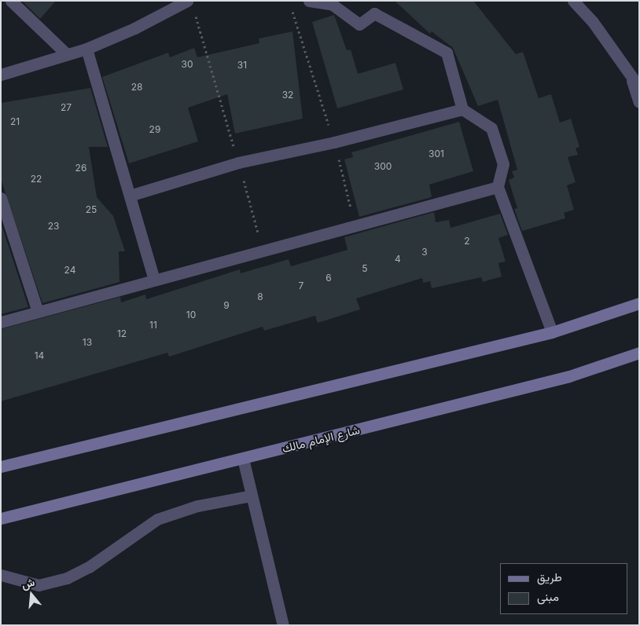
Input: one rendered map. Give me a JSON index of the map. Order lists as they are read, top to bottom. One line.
{"streets":{"street":["شارع الإمام مالك"]},"house_numbers":["30","31","28","32","27","21","29","301","300","26","22","25","23","2","3","4","5","24","6","7","8","9","10","11","12","13","14"],"legend":["طريق","مبنى"],"north":"top"}
